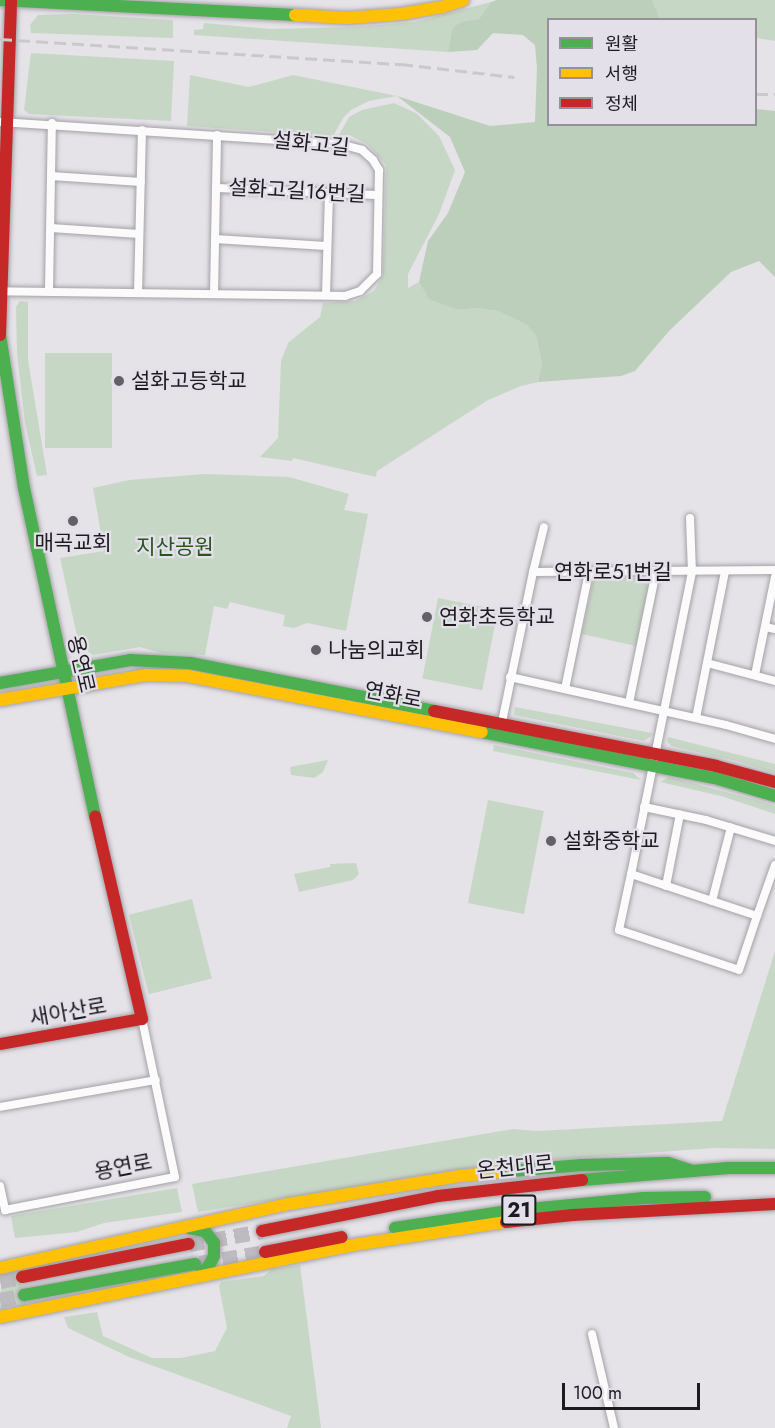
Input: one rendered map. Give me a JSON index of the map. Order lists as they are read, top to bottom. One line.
{"streets":{"main road":["용연로","연화로","새아산로","온천대로","21"],"street":["설화고길","설화고길16번길","연화로51번길"]},"crossings":[["설화고길","설화고길16번길"],["설화고길","용연로"],["연화로51번길","연화로"],["용연로","연화로"],["용연로","새아산로"]],"parks":["지산공원"],"places":["설화고등학교","매곡교회","연화초등학교","나눔의교회","설화중학교"],"legend":["원활","서행","정체"],"scale_bar":"100 m"}
